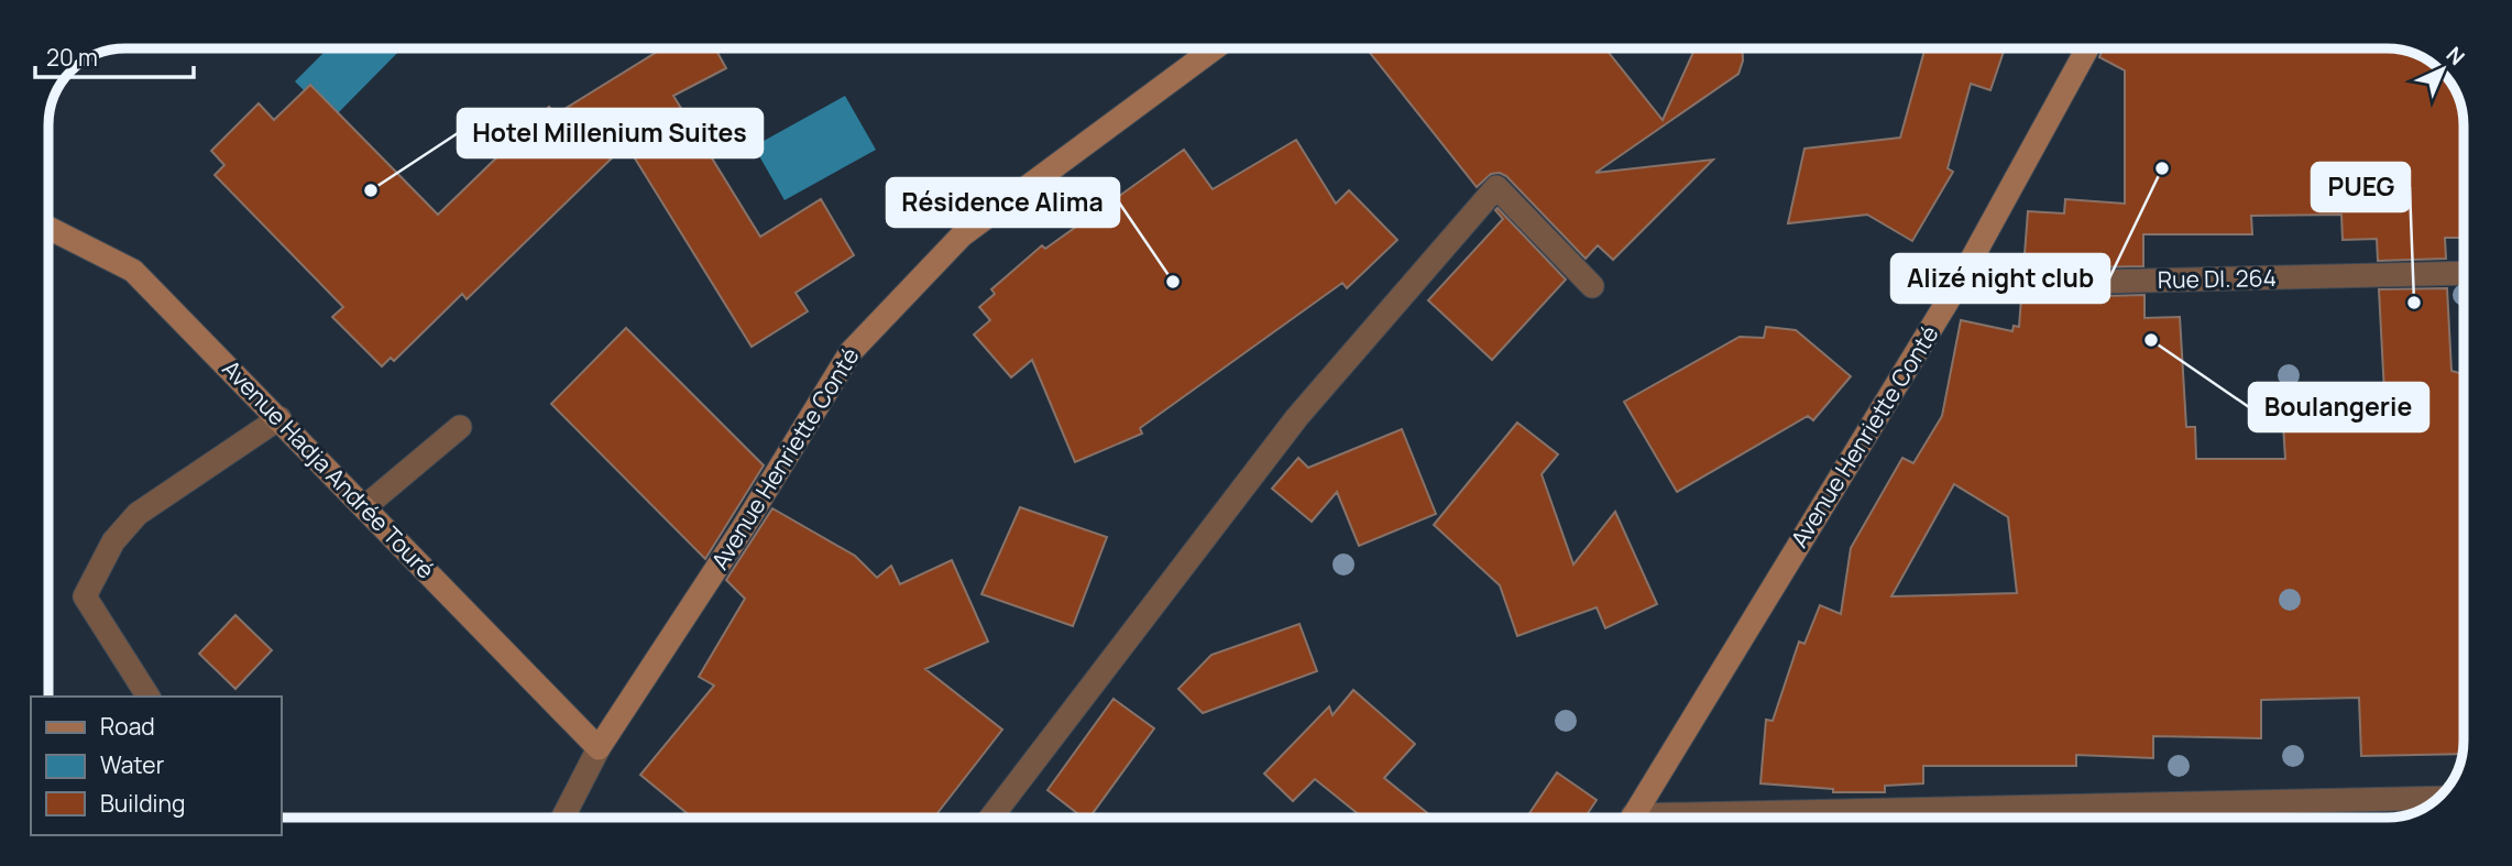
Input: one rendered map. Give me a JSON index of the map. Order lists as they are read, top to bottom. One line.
{"streets":{"main road":["Avenue Henriette Conté","Avenue Hadja Andrée Touré"],"street":["Rue DI. 264"]},"crossings":[["Rue DI. 264","Avenue Henriette Conté"],["Avenue Henriette Conté","Avenue Hadja Andrée Touré"]],"places":["Alizé night club","Hotel Millenium Suites","Résidence Alima","PUEG","Boulangerie"],"legend":["Road","Water","Building"],"scale_bar":"20 m","north":"top right"}
